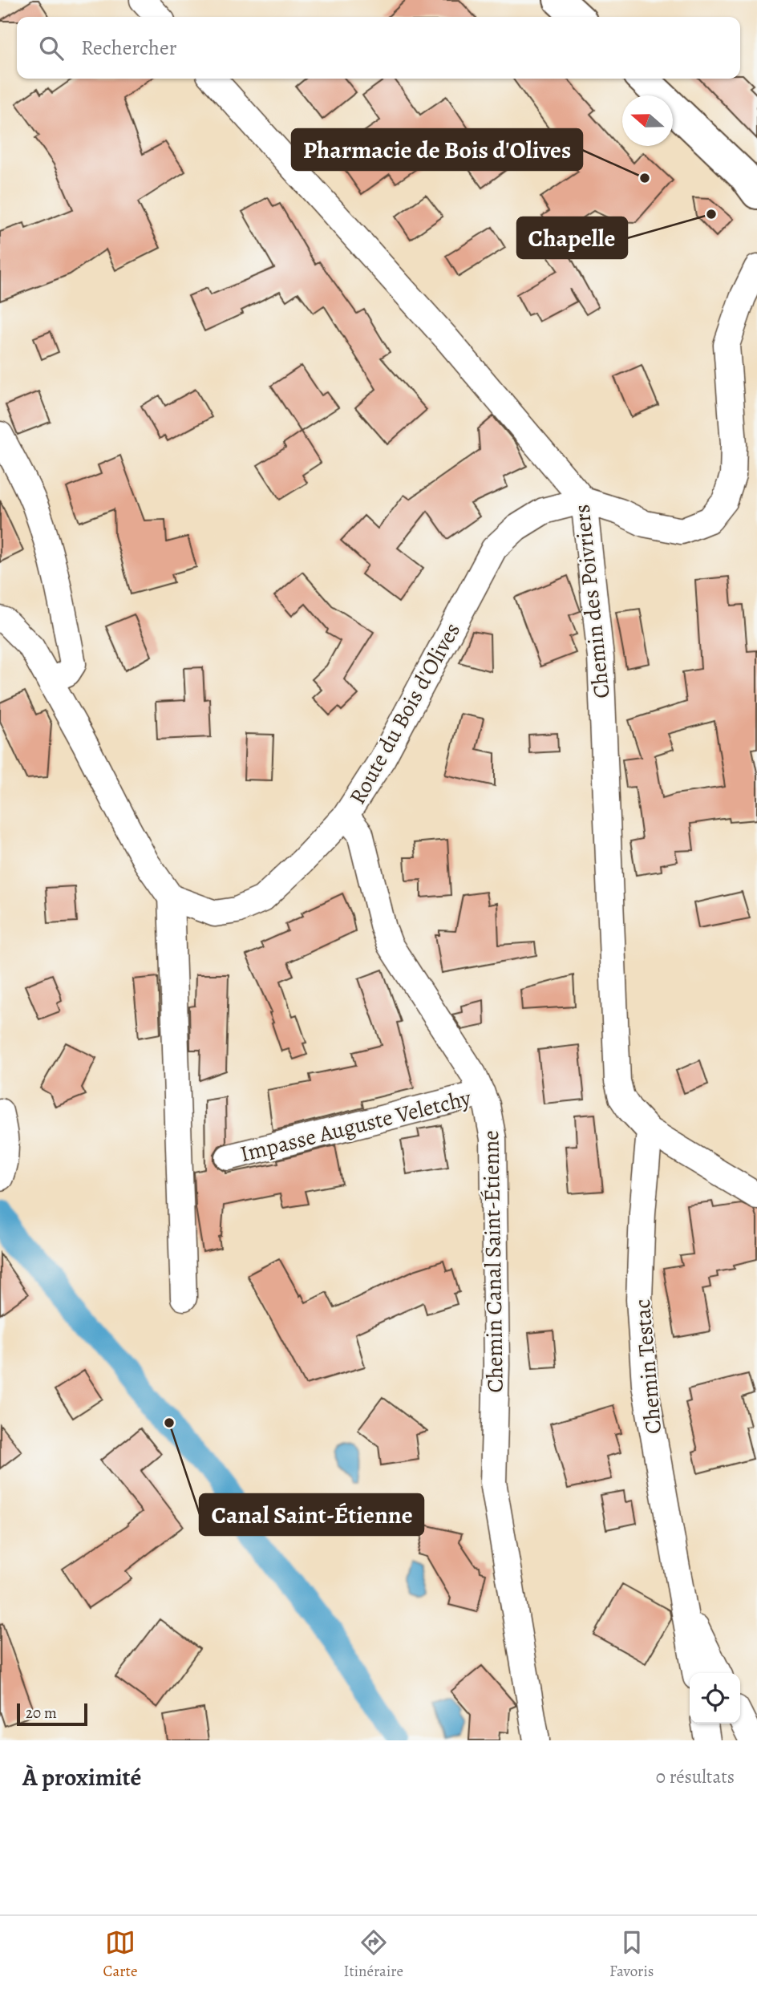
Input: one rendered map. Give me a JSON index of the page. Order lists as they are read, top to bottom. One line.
{"streets":{"street":["Chemin des Poivriers","Route du Bois d'Olives","Impasse Auguste Veletchy","Chemin Canal Saint-Étienne","Chemin Testac"]},"crossings":[["Chemin des Poivriers","Route du Bois d'Olives"],["Chemin des Poivriers","Chemin Testac"],["Route du Bois d'Olives","Chemin Canal Saint-Étienne"],["Impasse Auguste Veletchy","Chemin Canal Saint-Étienne"]],"places":["Pharmacie de Bois d'Olives","Chapelle","Canal Saint-Étienne"],"scale_bar":"20 m","north":"left","page":{"search":"Rechercher","scale":"20 m","heading":["À proximité","0 résultats"],"nav":["Carte","Itinéraire","Favoris"]}}
